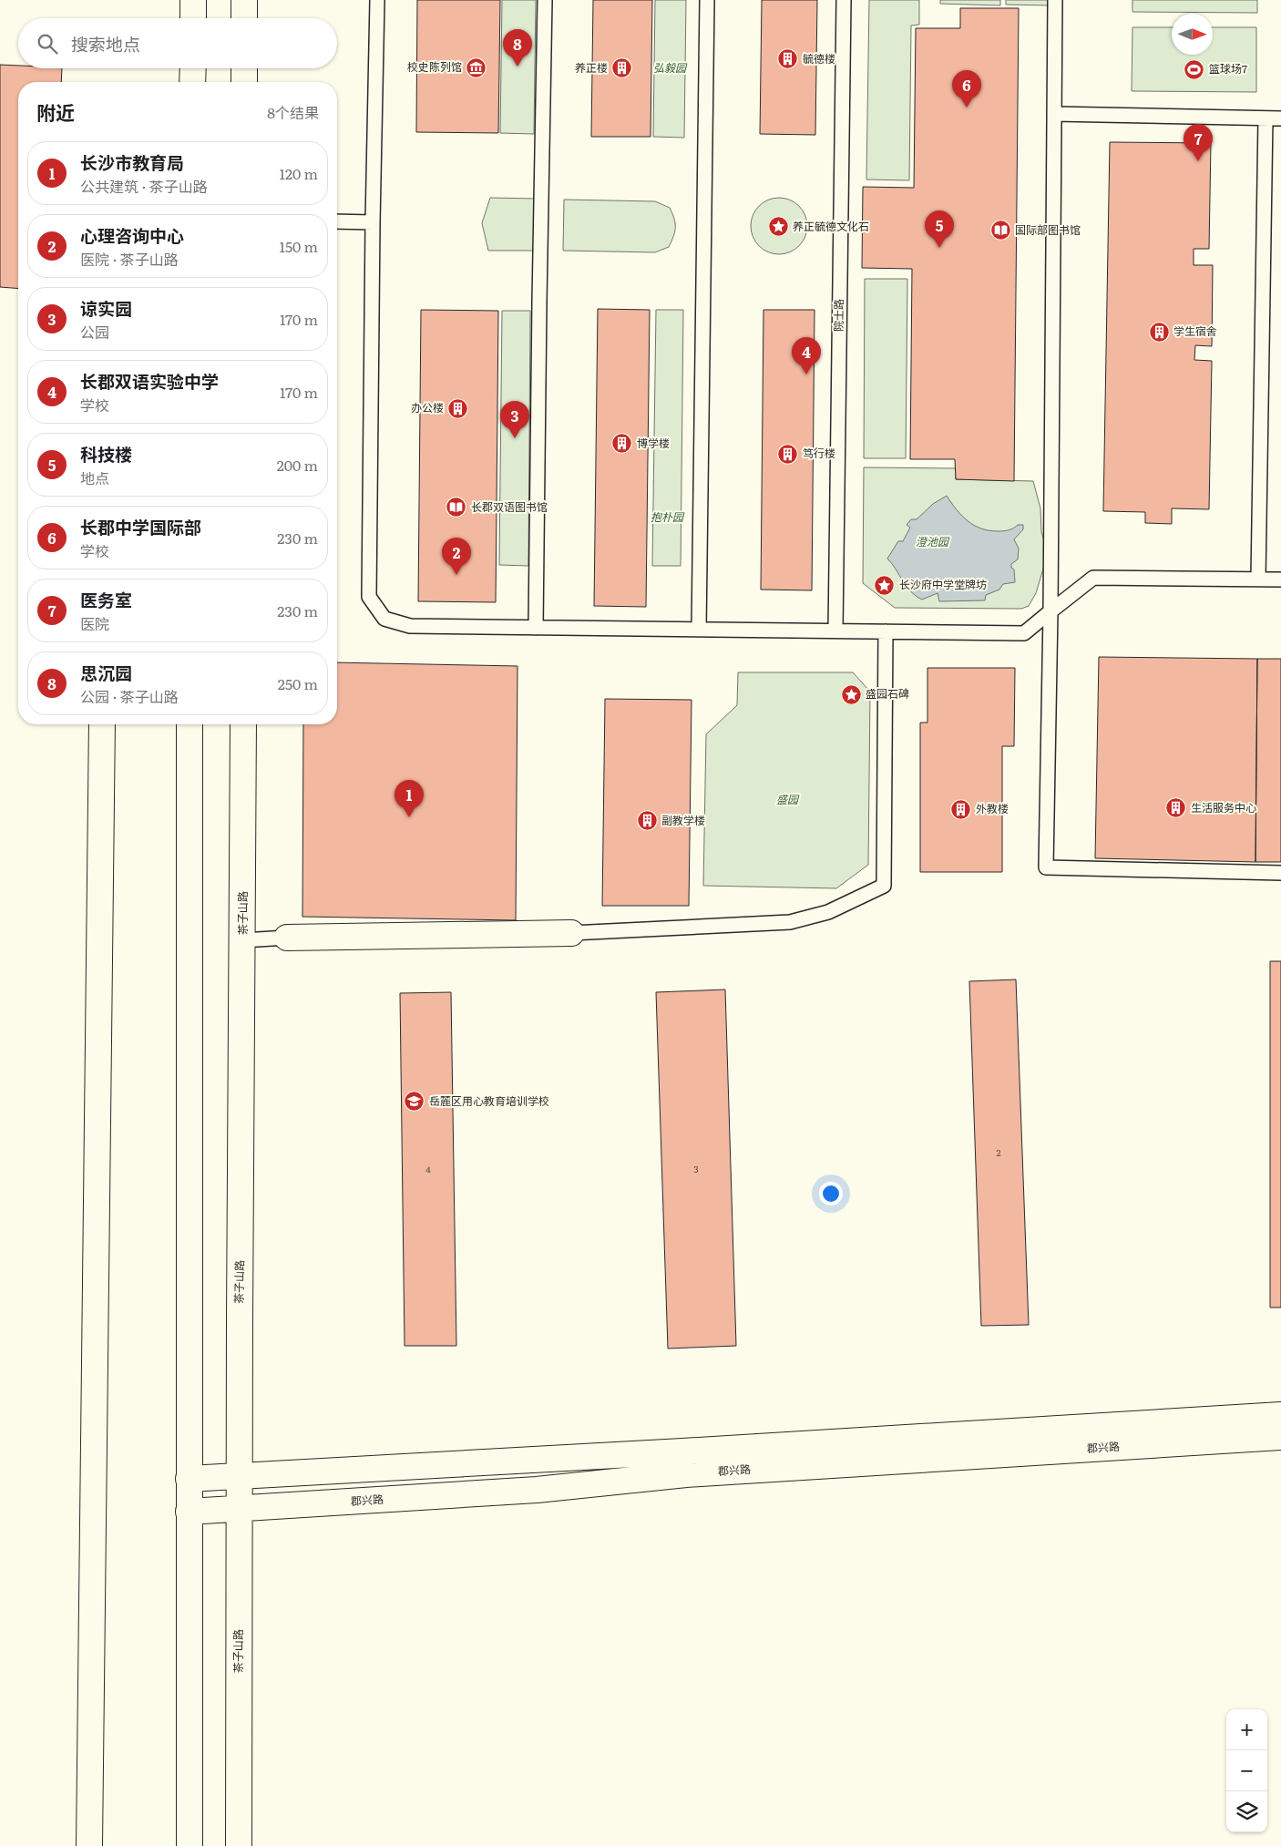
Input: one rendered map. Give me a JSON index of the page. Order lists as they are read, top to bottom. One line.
{"streets":{"main road":["茶子山路","郡兴路"],"lane":["院士路"]},"crossings":[["茶子山路","郡兴路"]],"parks":["弘毅园","抱朴园","澄池园","盛园"],"places":{"building":["毓德楼","养正楼","学生宿舍","办公楼","博学楼","笃行楼","生活服务中心","外教楼","副教学楼"],"museum":["校史陈列馆"],"sports":["篮球场7"],"place":["养正毓德文化石","长沙府中学堂牌坊","盛园石碑"],"library":["国际部图书馆","长郡双语图书馆"],"school or university":["岳麓区用心教育培训学校"]},"house_numbers":["2","4","3"],"north":"right","page":{"search":"搜索地点","pins":["8","6","7","5","4","3","2","1"],"heading":["附近","8个结果"],"list":[{"mark":"1","name":"长沙市教育局","note":"公共建筑 · 茶子山路","value":"120 m"},{"mark":"2","name":"心理咨询中心","note":"医院 · 茶子山路","value":"150 m"},{"mark":"3","name":"谅实园","note":"公园","value":"170 m"},{"mark":"4","name":"长郡双语实验中学","note":"学校","value":"170 m"},{"mark":"5","name":"科技楼","note":"地点","value":"200 m"},{"mark":"6","name":"长郡中学国际部","note":"学校","value":"230 m"},{"mark":"7","name":"医务室","note":"医院","value":"230 m"},{"mark":"8","name":"思沉园","note":"公园 · 茶子山路","value":"250 m"}],"map_buttons":["+","−"]}}
